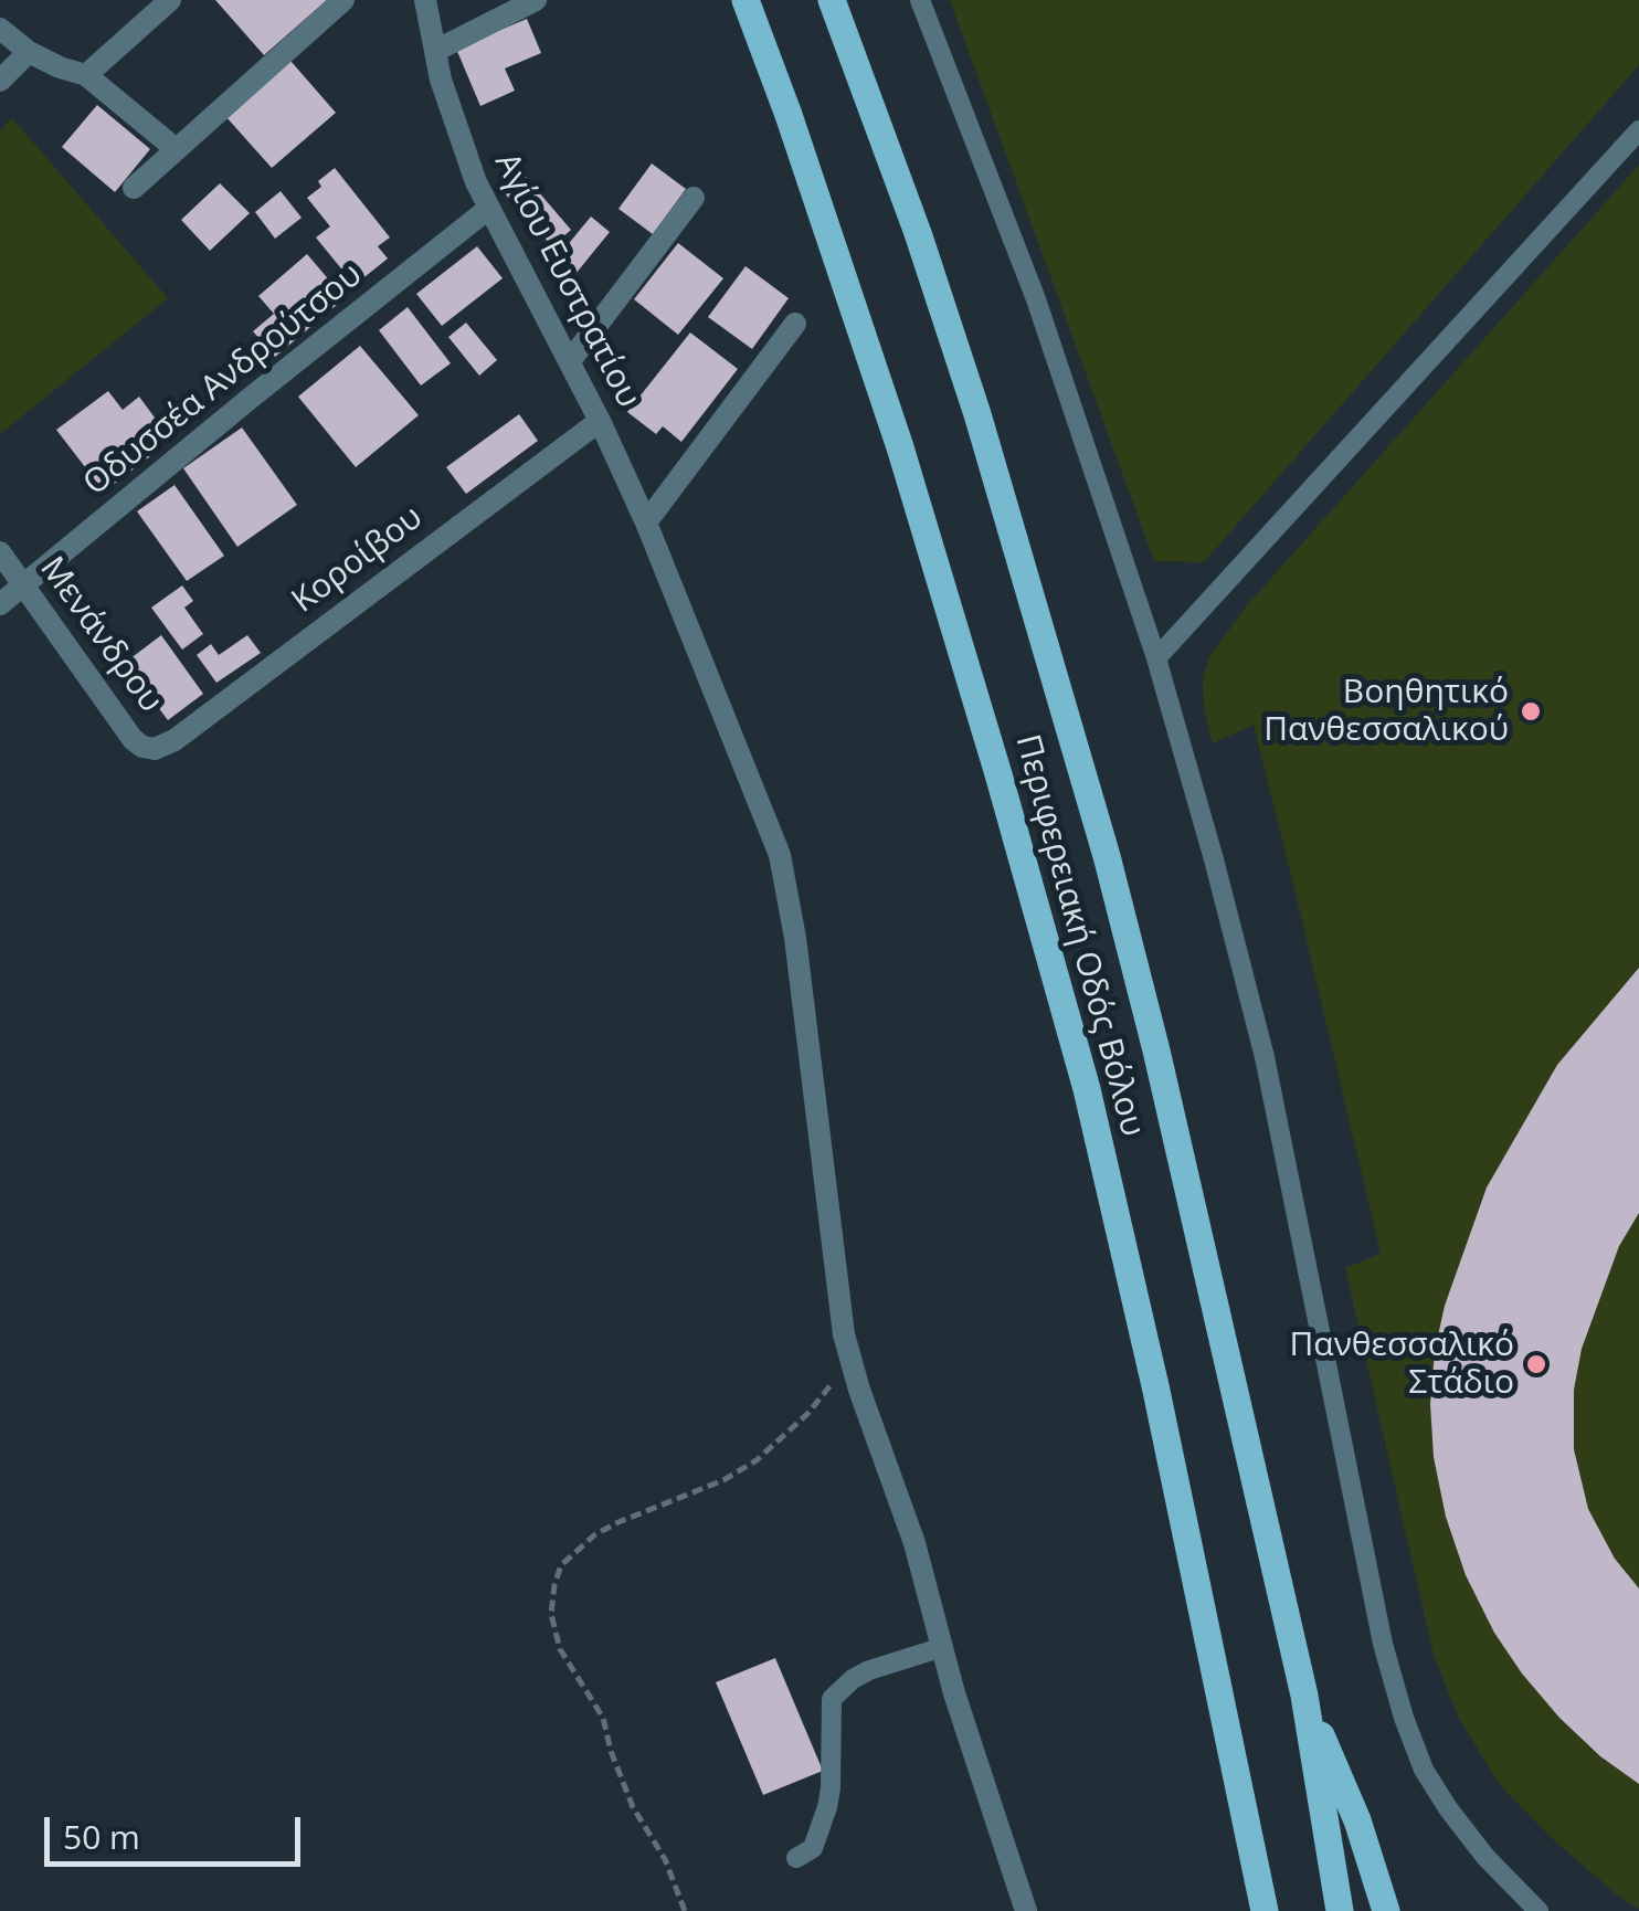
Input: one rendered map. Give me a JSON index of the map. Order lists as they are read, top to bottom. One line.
{"streets":{"main road":["Περιφερειακή Οδός Βόλου"],"street":["Αγίου Ευστρατίου","Οδυσσέα Ανδρούτσου","Κοροίβου","Μενάνδρου"]},"crossings":[["Αγίου Ευστρατίου","Οδυσσέα Ανδρούτσου"],["Αγίου Ευστρατίου","Κοροίβου"],["Οδυσσέα Ανδρούτσου","Μενάνδρου"],["Κοροίβου","Μενάνδρου"]],"places":["Βοηθητικό Πανθεσσαλικού","Πανθεσσαλικό Στάδιο"],"scale_bar":"50 m"}
